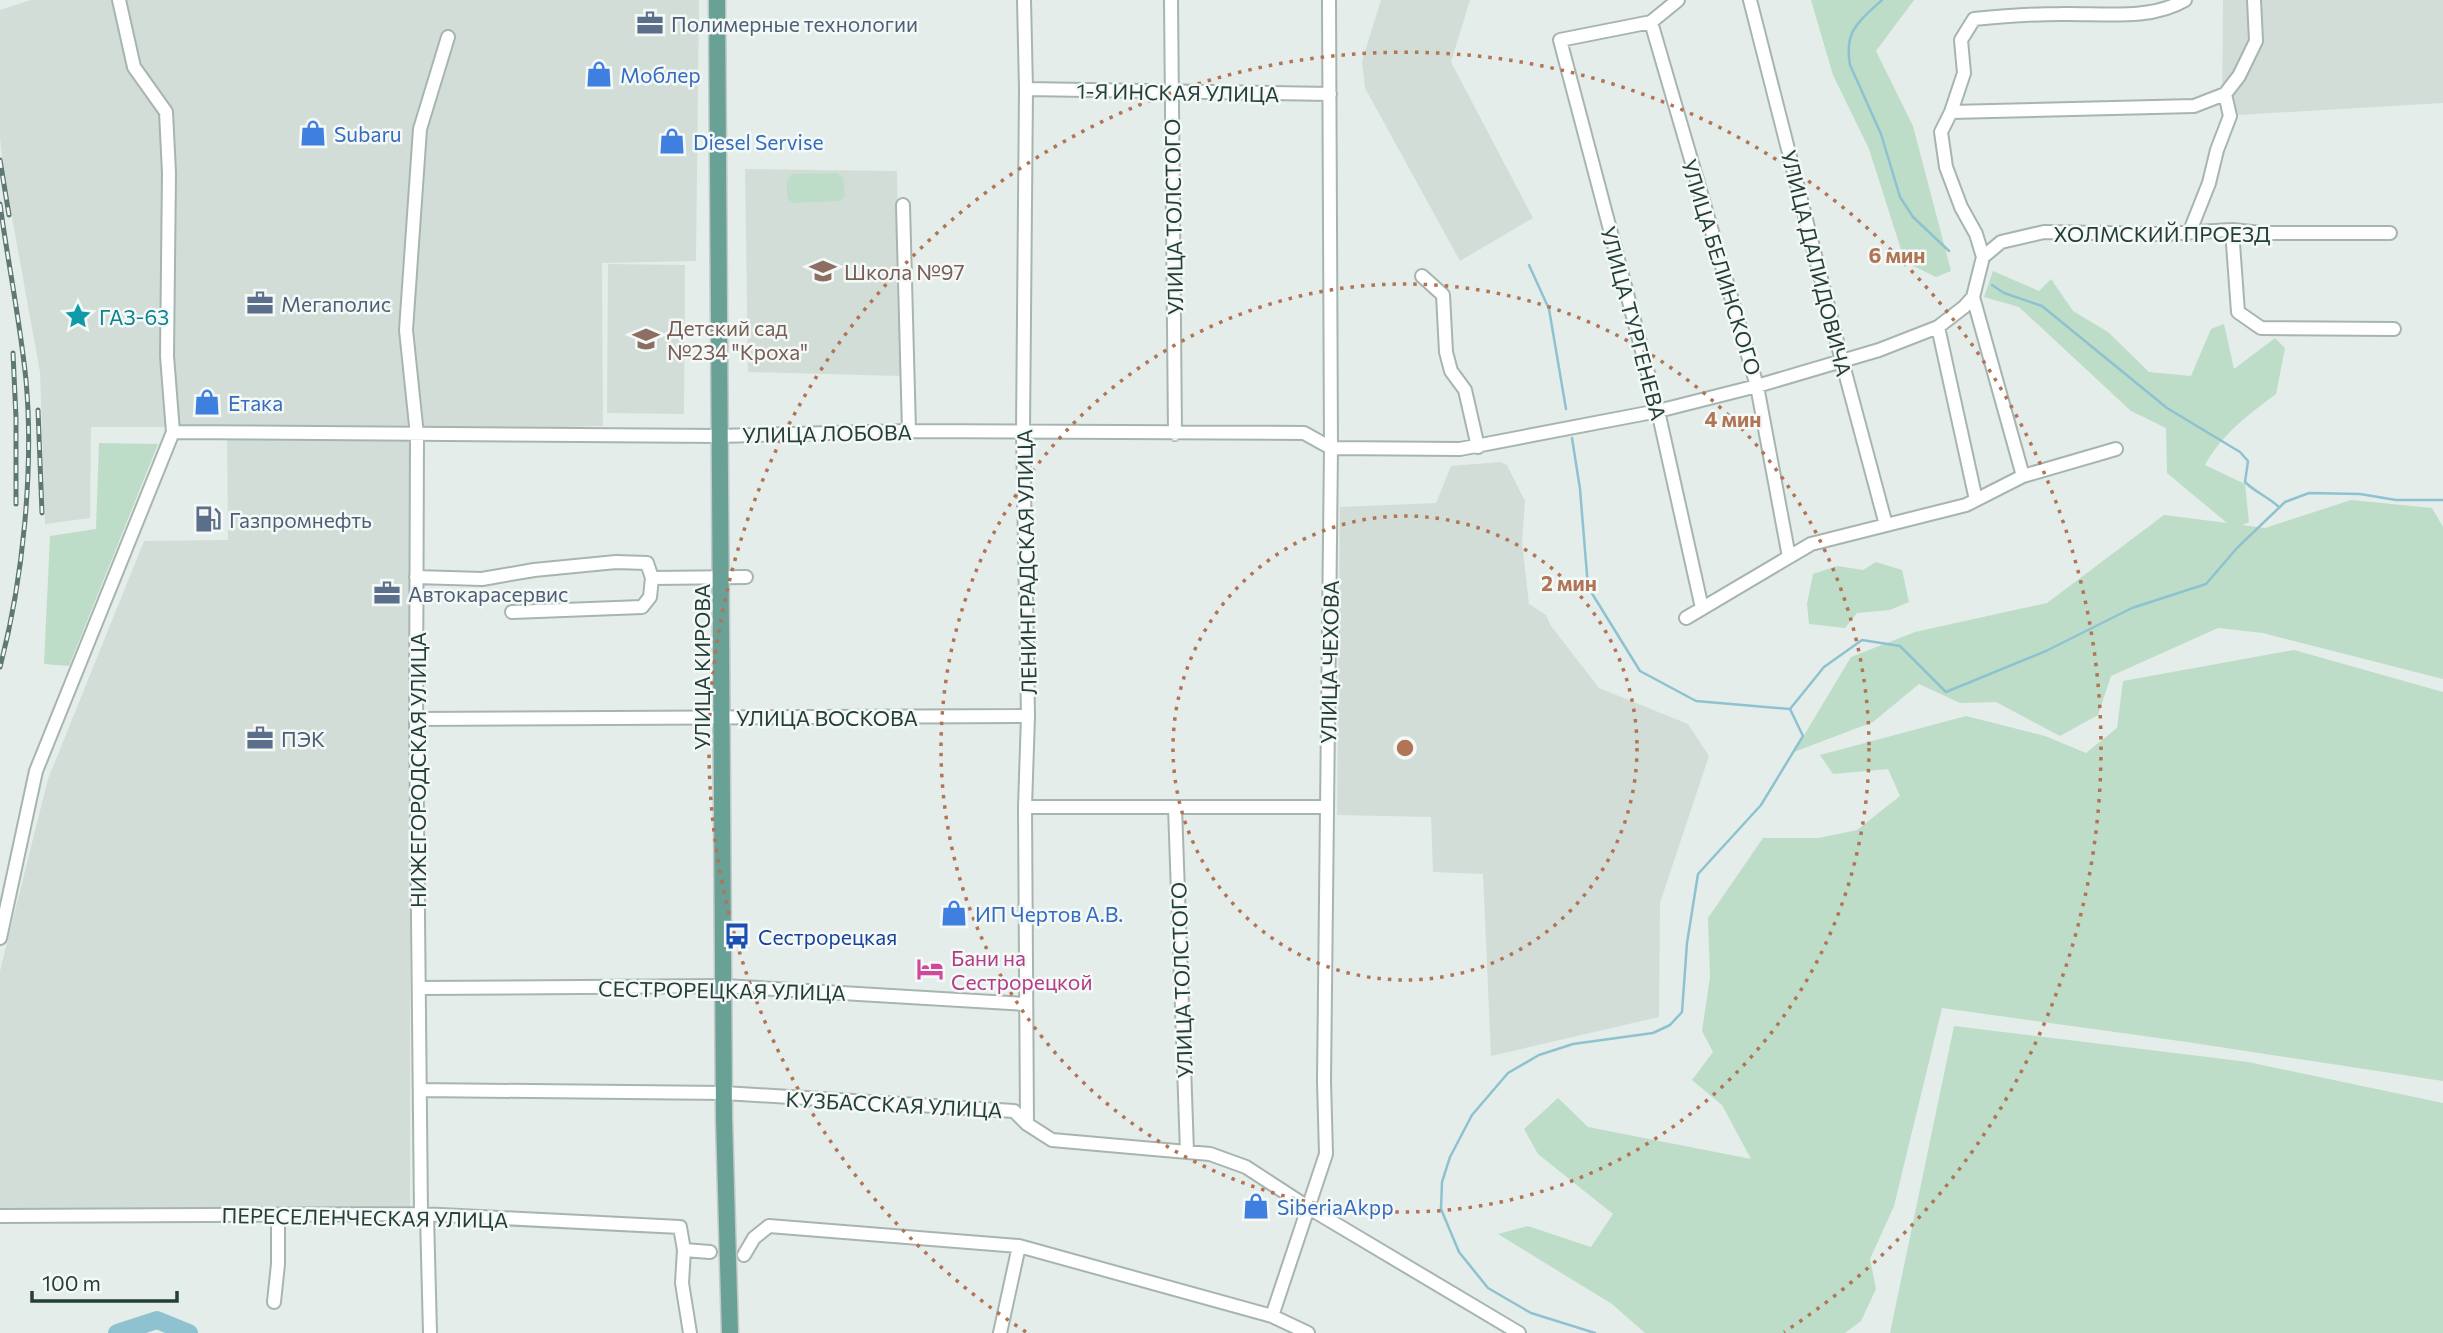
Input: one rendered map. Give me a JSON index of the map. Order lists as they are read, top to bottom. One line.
{"streets":{"main road":["УЛИЦА КИРОВА"],"street":["1-Я ИНСКАЯ УЛИЦА","УЛИЦА ТОЛСТОГО","ХОЛМСКИЙ ПРОЕЗД","УЛИЦА ДАЛИДОВИЧА","УЛИЦА БЕЛИНСКОГО","УЛИЦА ТУРГЕНЕВА","УЛИЦА ЛОБОВА","ЛЕНИНГРАДСКАЯ УЛИЦА","УЛИЦА ЧЕХОВА","УЛИЦА ВОСКОВА","НИЖЕГОРОДСКАЯ УЛИЦА","СЕСТРОРЕЦКАЯ УЛИЦА","КУЗБАССКАЯ УЛИЦА","ПЕРЕСЕЛЕНЧЕСКАЯ УЛИЦА"]},"crossings":[["1-Я ИНСКАЯ УЛИЦА","УЛИЦА ТОЛСТОГО"],["1-Я ИНСКАЯ УЛИЦА","ЛЕНИНГРАДСКАЯ УЛИЦА"],["1-Я ИНСКАЯ УЛИЦА","УЛИЦА ЧЕХОВА"],["УЛИЦА ТОЛСТОГО","УЛИЦА ЛОБОВА"],["УЛИЦА ТОЛСТОГО","КУЗБАССКАЯ УЛИЦА"],["УЛИЦА ДАЛИДОВИЧА","УЛИЦА ЛОБОВА"],["УЛИЦА БЕЛИНСКОГО","УЛИЦА ТУРГЕНЕВА"],["УЛИЦА БЕЛИНСКОГО","УЛИЦА ЛОБОВА"],["УЛИЦА ТУРГЕНЕВА","УЛИЦА ЛОБОВА"],["УЛИЦА ЛОБОВА","ЛЕНИНГРАДСКАЯ УЛИЦА"],["УЛИЦА ЛОБОВА","УЛИЦА ЧЕХОВА"],["УЛИЦА ЛОБОВА","УЛИЦА КИРОВА"],["УЛИЦА ЛОБОВА","НИЖЕГОРОДСКАЯ УЛИЦА"],["ЛЕНИНГРАДСКАЯ УЛИЦА","УЛИЦА ВОСКОВА"],["ЛЕНИНГРАДСКАЯ УЛИЦА","СЕСТРОРЕЦКАЯ УЛИЦА"],["ЛЕНИНГРАДСКАЯ УЛИЦА","КУЗБАССКАЯ УЛИЦА"],["УЛИЦА ЧЕХОВА","КУЗБАССКАЯ УЛИЦА"],["УЛИЦА КИРОВА","УЛИЦА ВОСКОВА"],["УЛИЦА КИРОВА","СЕСТРОРЕЦКАЯ УЛИЦА"],["УЛИЦА КИРОВА","КУЗБАССКАЯ УЛИЦА"],["УЛИЦА ВОСКОВА","НИЖЕГОРОДСКАЯ УЛИЦА"],["НИЖЕГОРОДСКАЯ УЛИЦА","СЕСТРОРЕЦКАЯ УЛИЦА"],["НИЖЕГОРОДСКАЯ УЛИЦА","КУЗБАССКАЯ УЛИЦА"],["НИЖЕГОРОДСКАЯ УЛИЦА","ПЕРЕСЕЛЕНЧЕСКАЯ УЛИЦА"]],"places":{"office":["Полимерные технологии","Мегаполис","Автокарасервис","ПЭК"],"shop":["Моблер","Subaru","Diesel Servise","Етака","ИП Чертов А.В.","SiberiaAkpp"],"school or university":["Школа №97","Детский сад №234 \"Кроха\""],"place":["ГАЗ-63"],"fuel station":["Газпромнефть"],"bus stop":["Сестрорецкая"],"hotel":["Бани на Сестрорецкой"]},"scale_bar":"100 m","rings":["6 мин","4 мин","2 мин"]}
